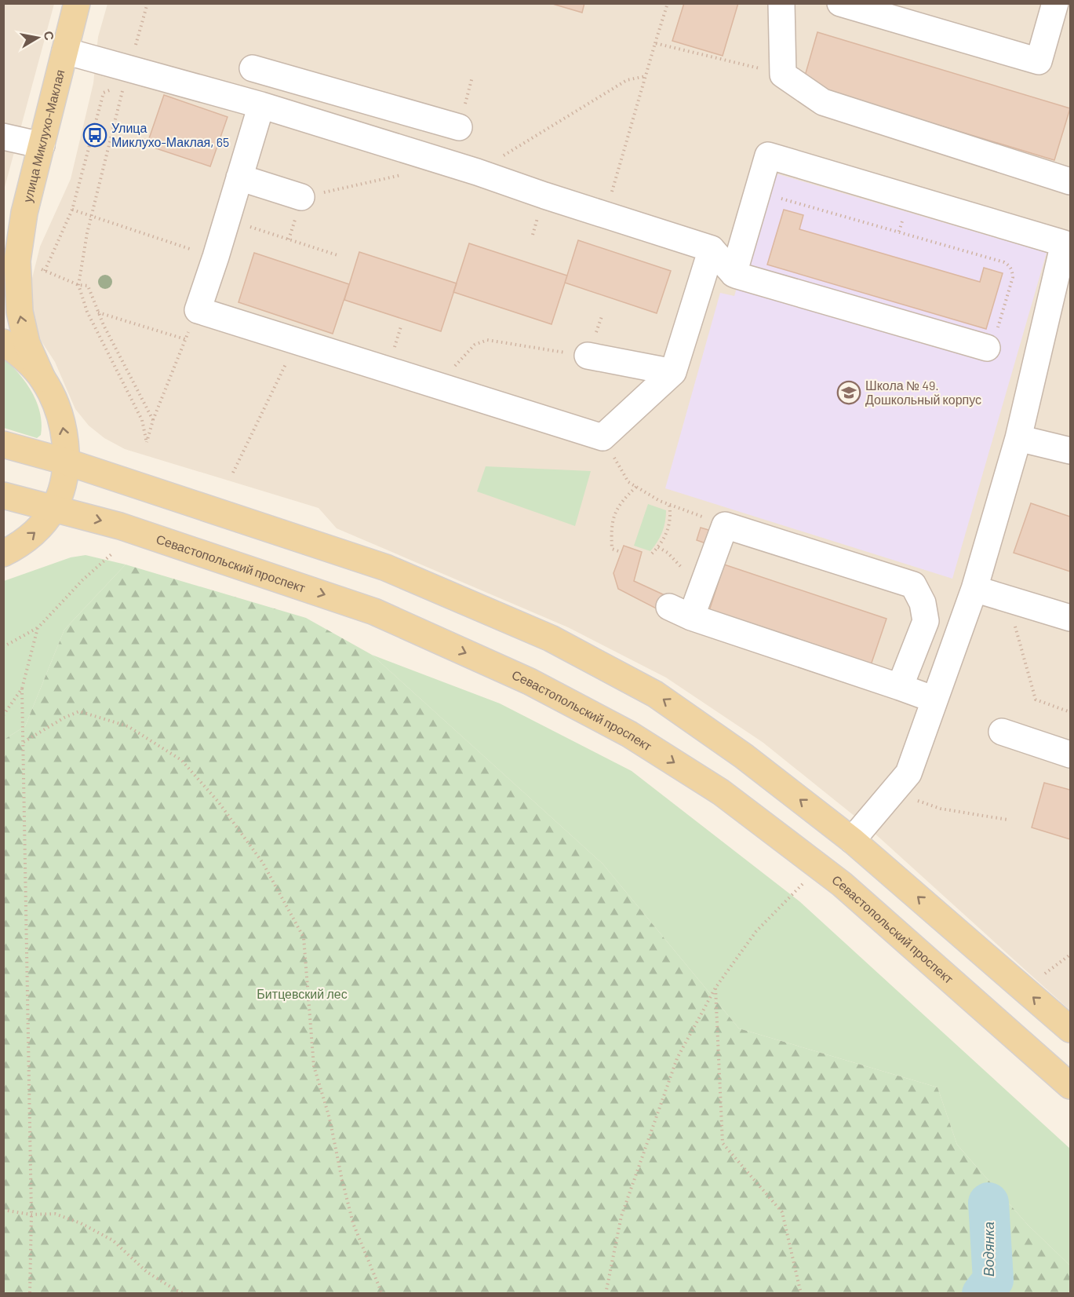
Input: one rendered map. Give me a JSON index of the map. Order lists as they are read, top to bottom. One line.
{"streets":{"main road":["улица Миклухо-Маклая","Севастопольский проспект"]},"one_way":["улица Миклухо-Маклая"],"water":["Водянка"],"parks":["Битцевский лес"],"places":{"bus stop":["Улица Миклухо-Маклая, 65"],"school or university":["Школа № 49. Дошкольный корпус"]},"north":"right"}
